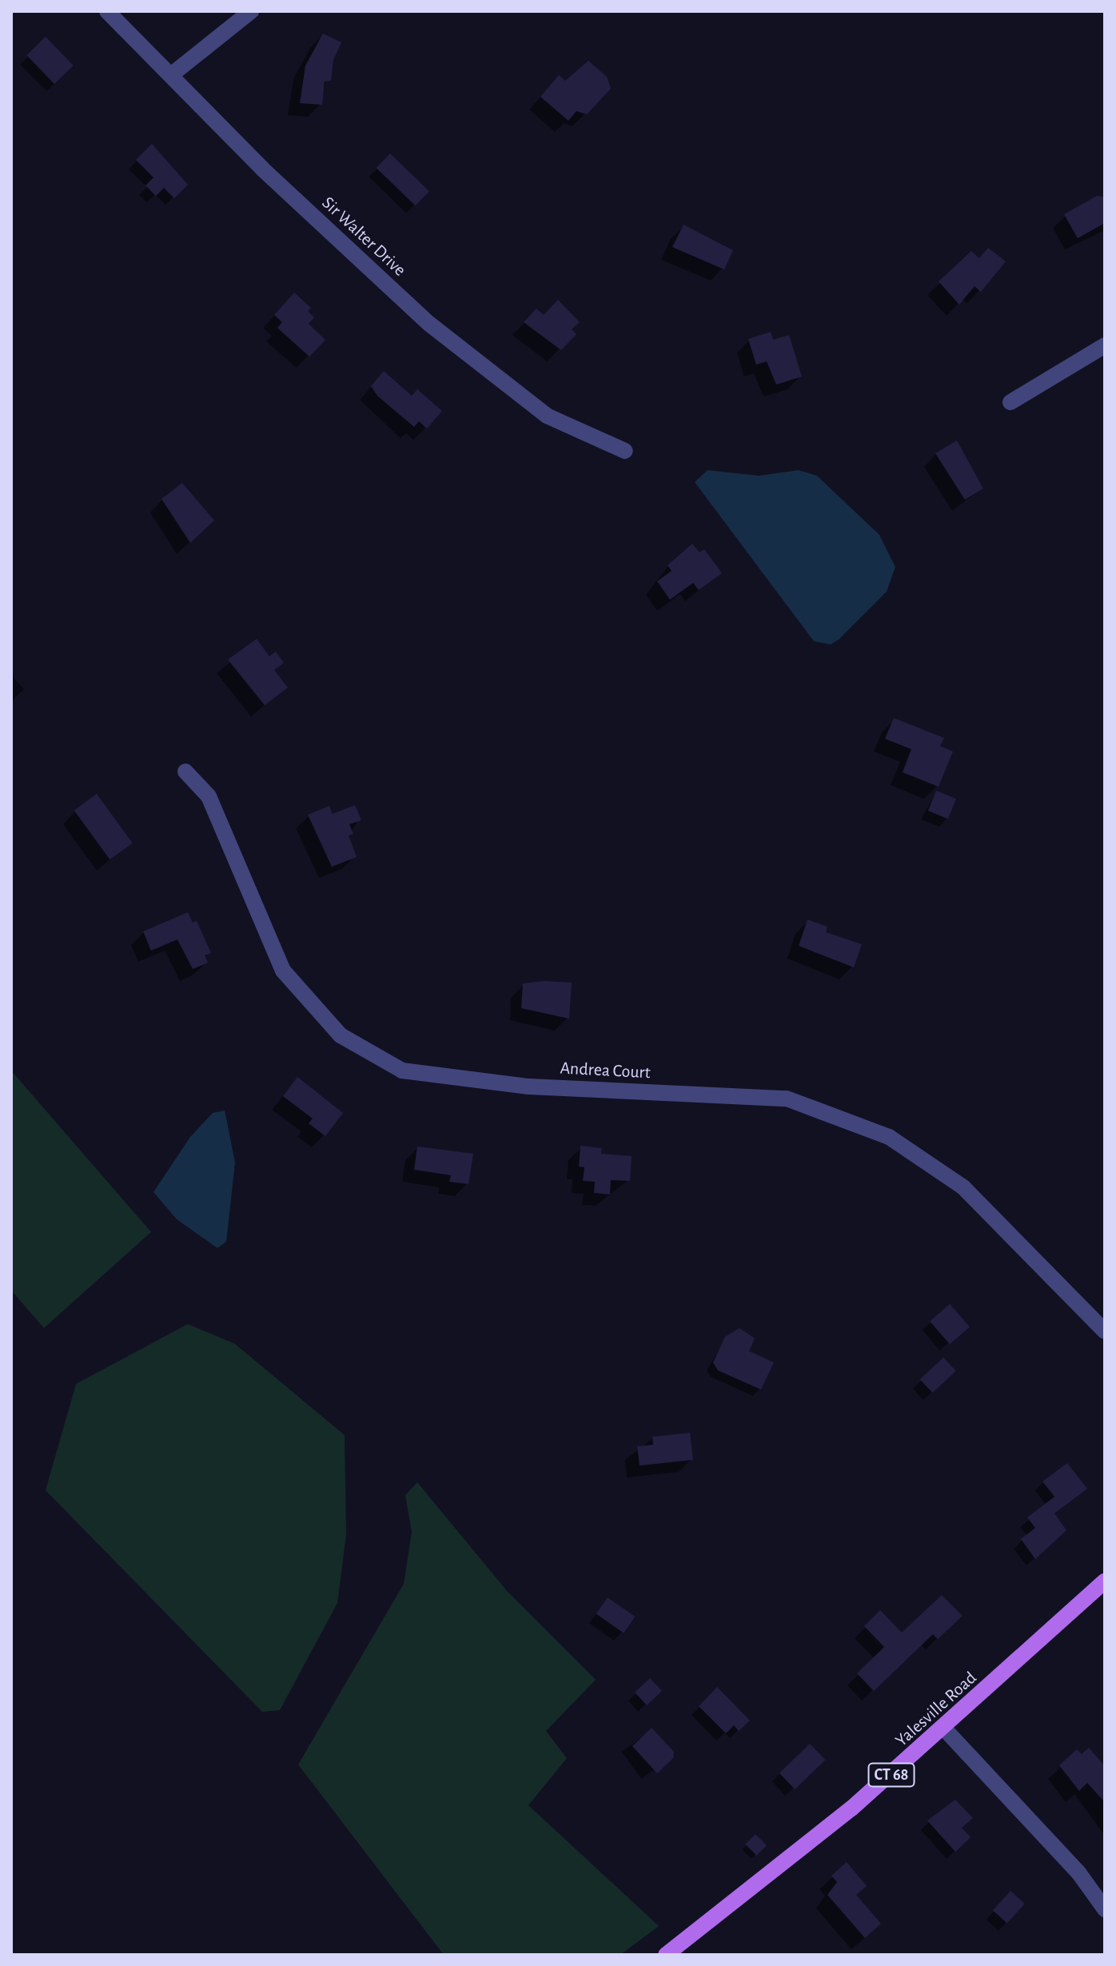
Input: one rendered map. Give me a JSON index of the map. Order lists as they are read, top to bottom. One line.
{"streets":{"main road":["Yalesville Road","CT 68"],"street":["Sir Walter Drive","Andrea Court"]}}
